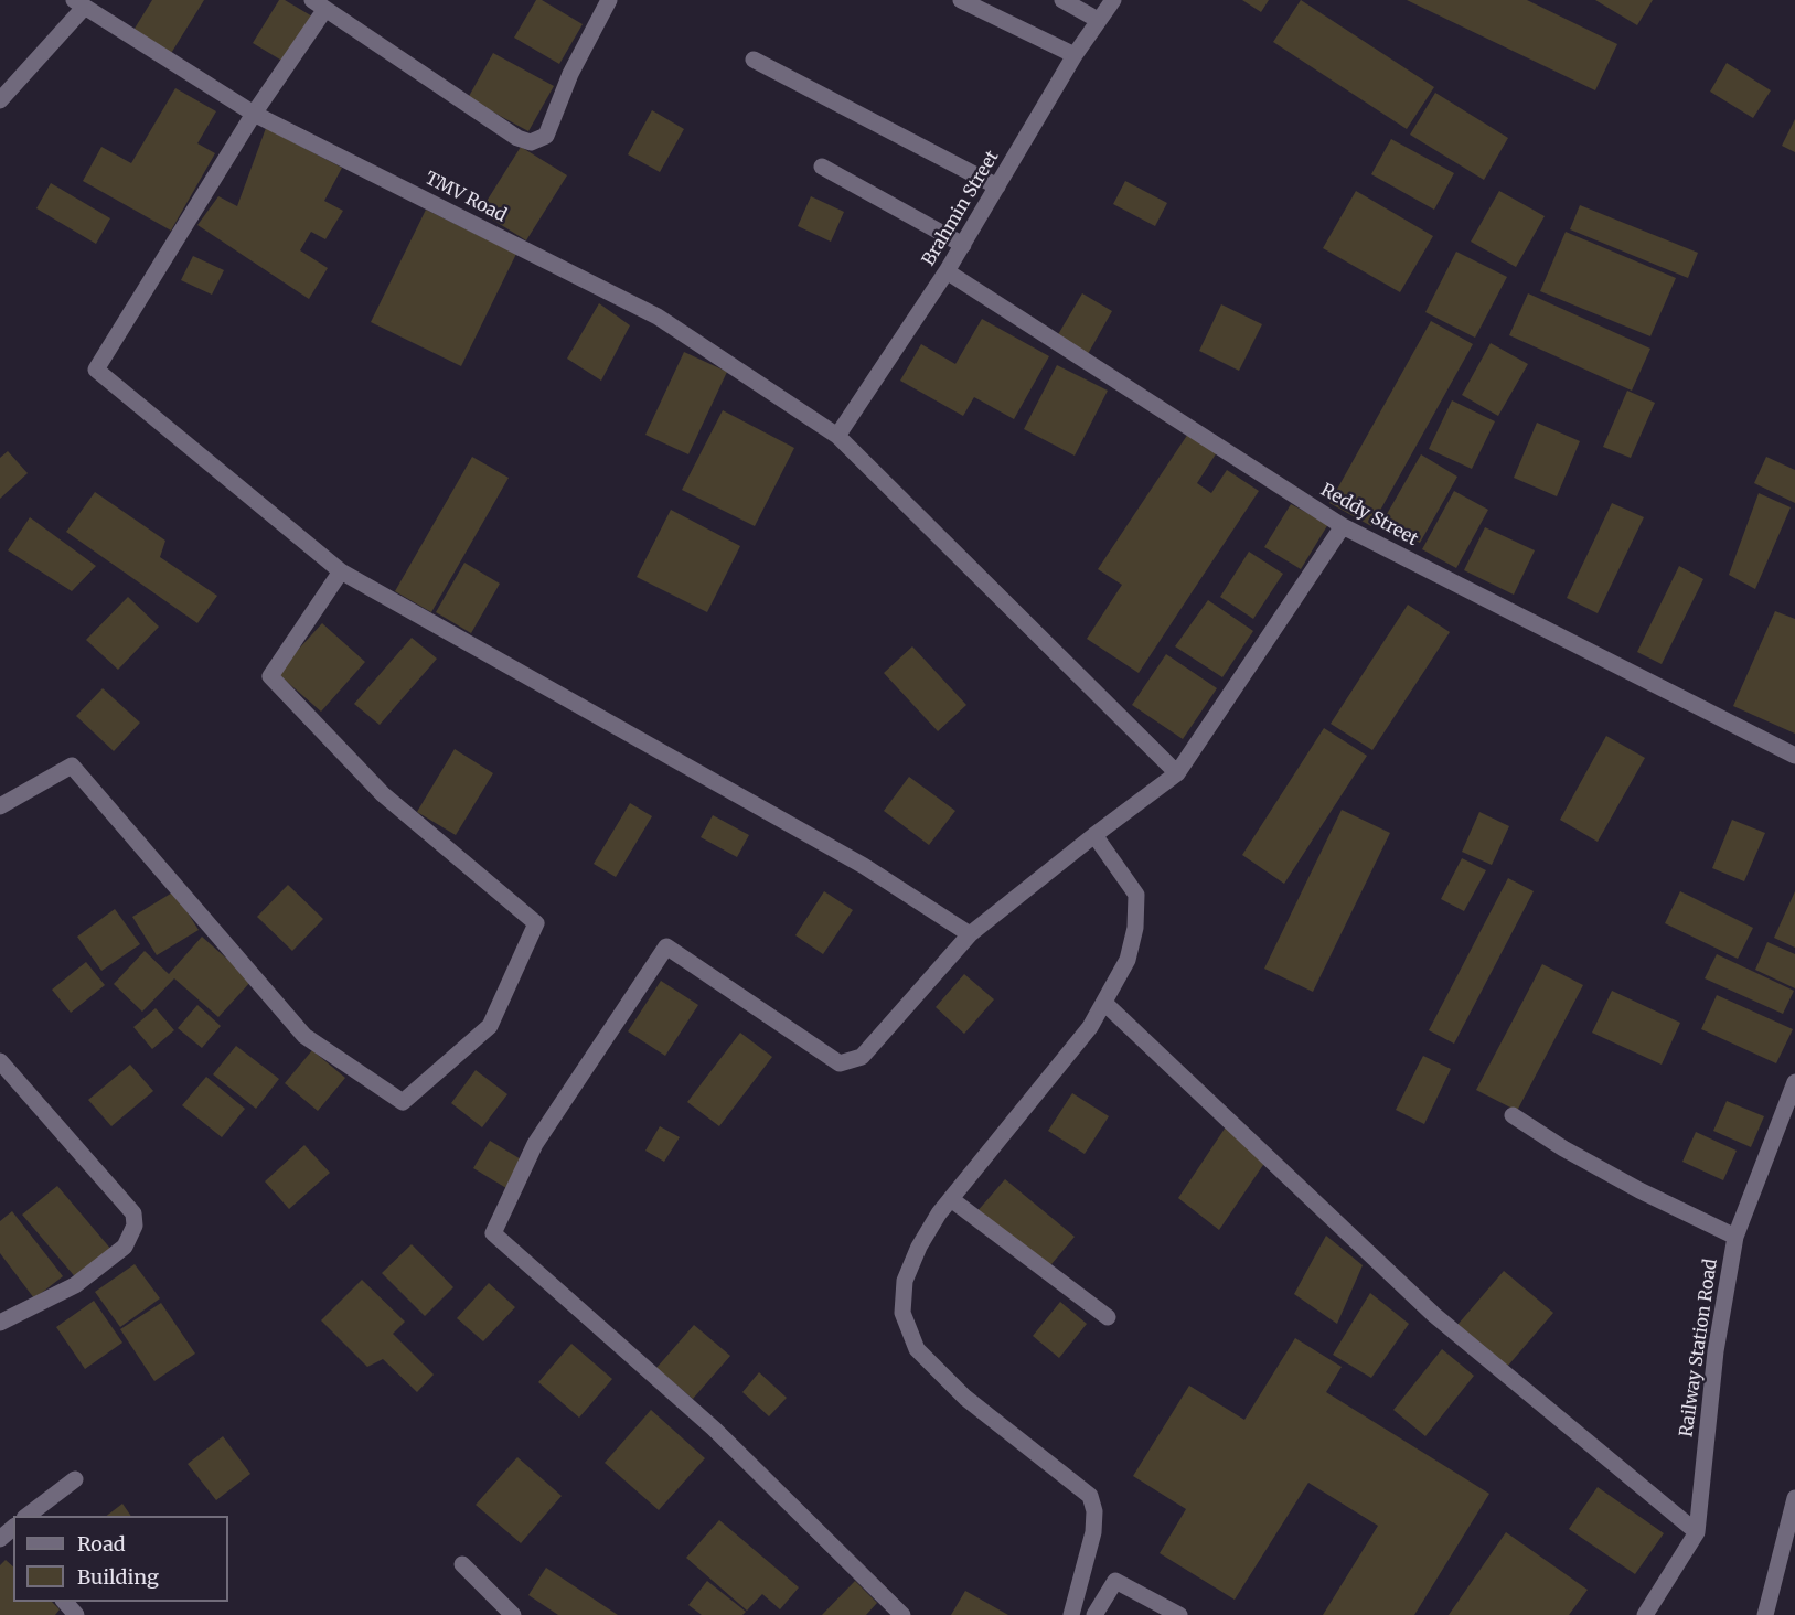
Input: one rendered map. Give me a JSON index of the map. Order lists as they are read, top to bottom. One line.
{"streets":{"street":["TMV Road","Brahmin Street","Reddy Street","Railway Station Road"]},"crossings":[["TMV Road","Brahmin Street"],["Brahmin Street","Reddy Street"]],"legend":["Road","Building"]}
